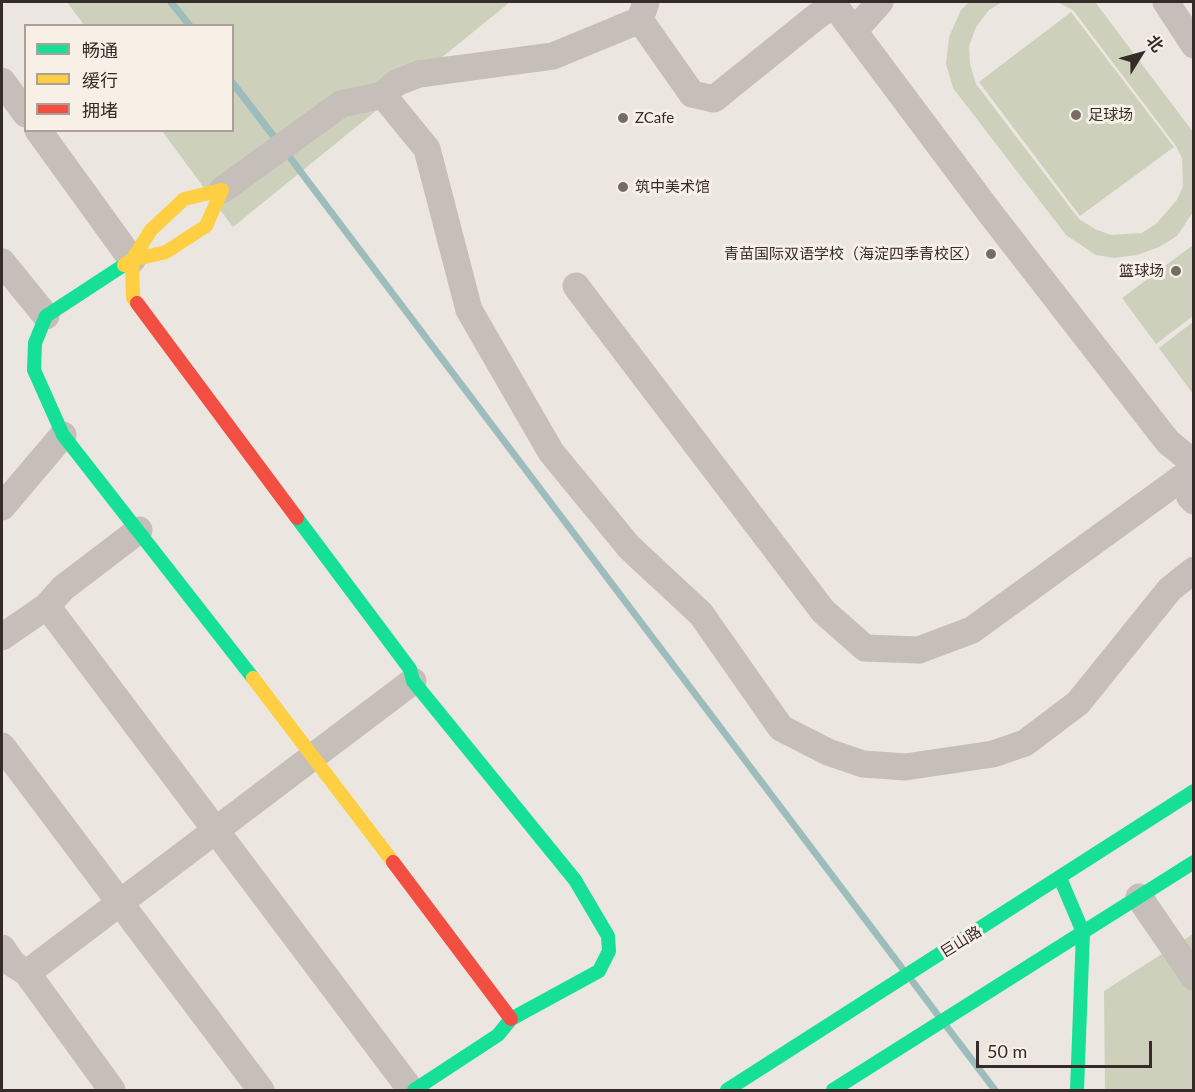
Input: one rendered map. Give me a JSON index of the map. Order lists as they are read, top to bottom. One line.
{"streets":{"street":["巨山路"]},"places":["足球场","ZCafe","筑中美术馆","青苗国际双语学校（海淀四季青校区）","篮球场"],"legend":["畅通","缓行","拥堵"],"scale_bar":"50 m","north":"top right"}
